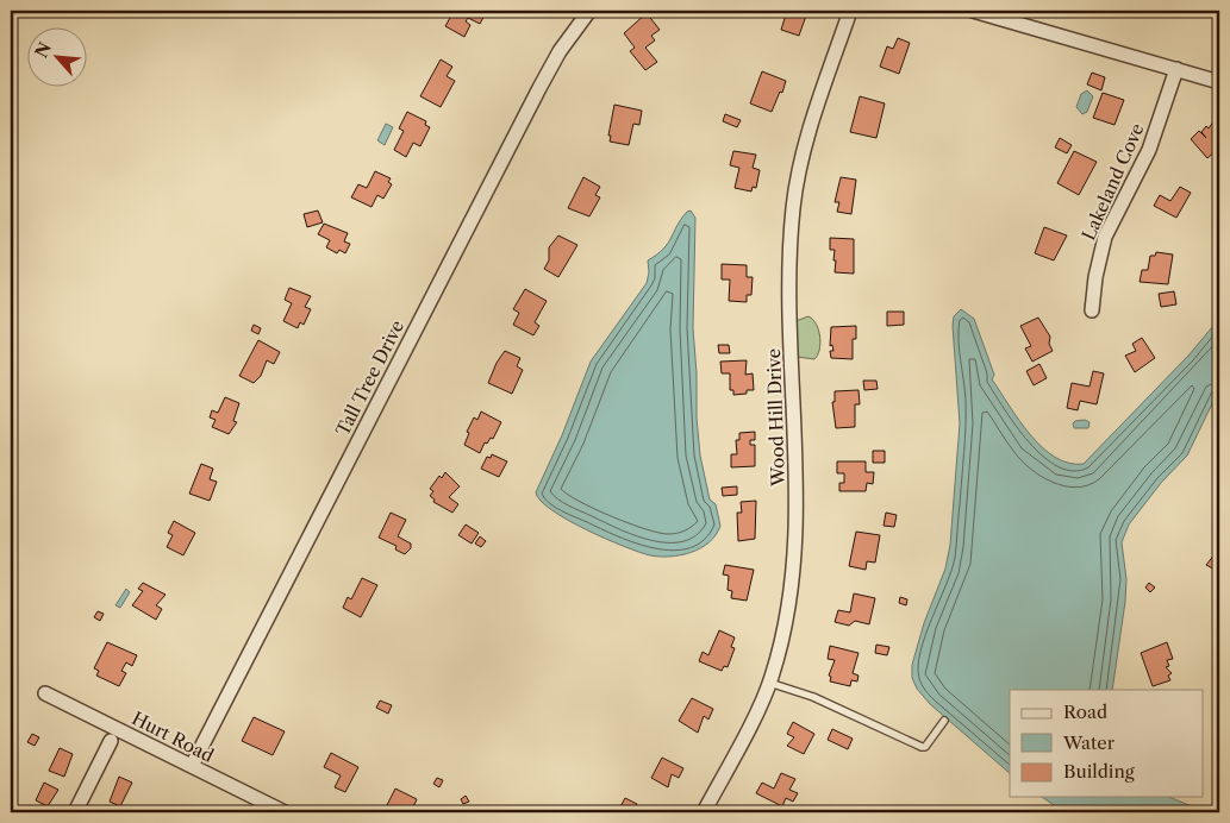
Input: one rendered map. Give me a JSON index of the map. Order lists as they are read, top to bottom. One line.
{"streets":{"street":["Lakeland Cove","Tall Tree Drive","Wood Hill Drive","Hurt Road"]},"crossings":[["Tall Tree Drive","Hurt Road"]],"legend":["Road","Water","Building"],"north":"top left"}
